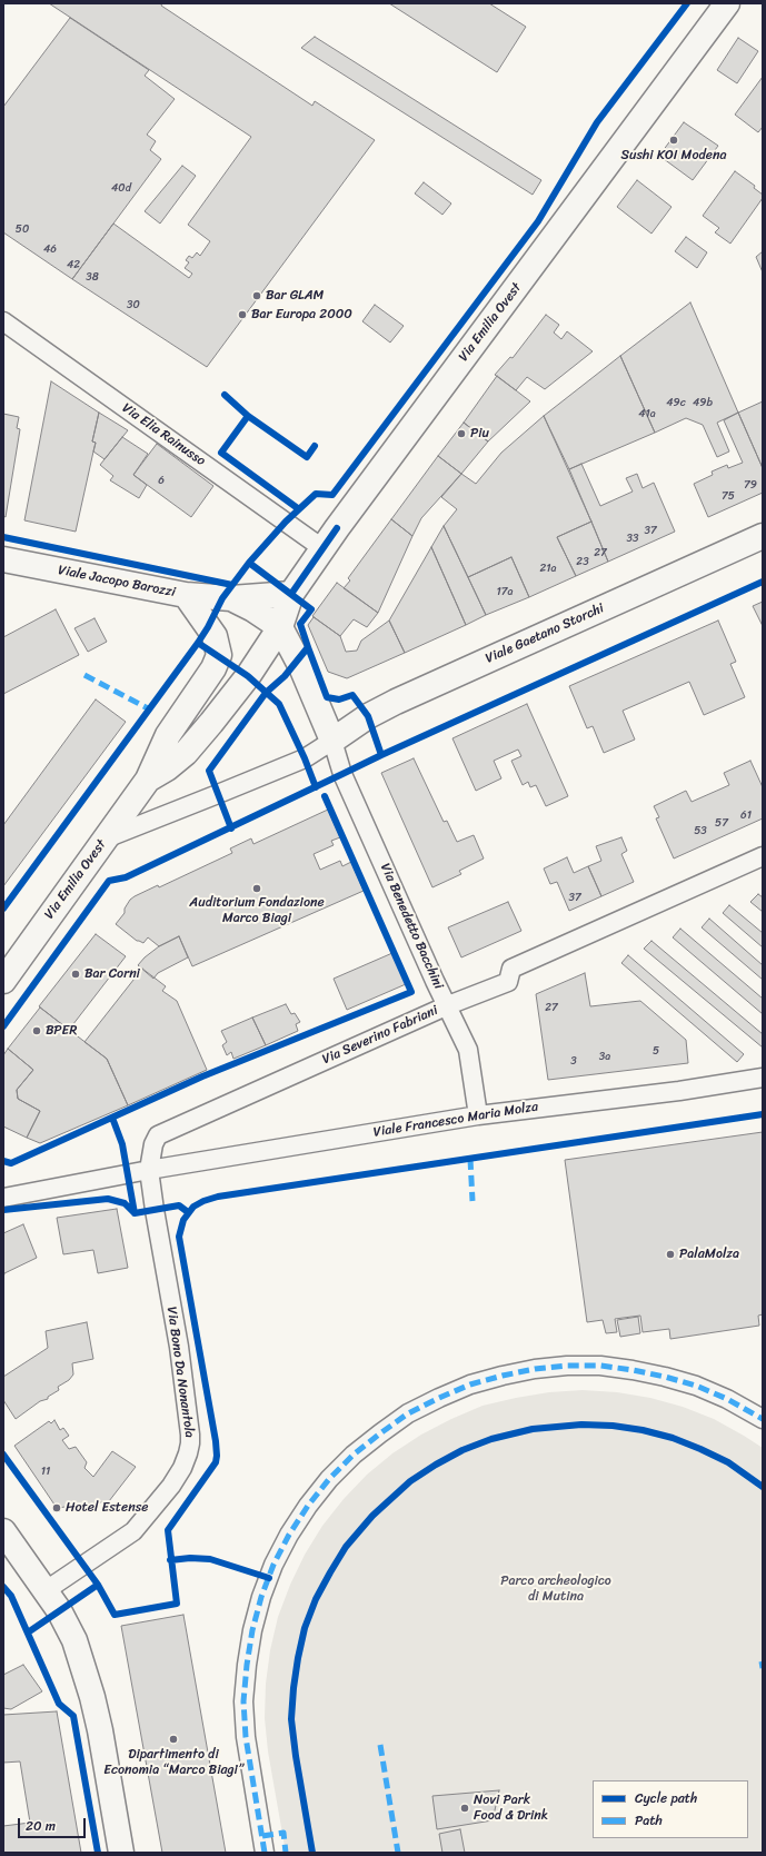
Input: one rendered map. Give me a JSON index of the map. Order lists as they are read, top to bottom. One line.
{"streets":{"street":["Via Emilia Ovest","Via Elia Rainusso","Viale Jacopo Barozzi","Viale Gaetano Storchi","Via Benedetto Bacchini","Via Severino Fabriani","Viale Francesco Maria Molza","Via Bono Da Nonantola"]},"crossings":[["Via Emilia Ovest","Via Elia Rainusso"],["Via Emilia Ovest","Viale Jacopo Barozzi"],["Viale Gaetano Storchi","Via Benedetto Bacchini"],["Via Benedetto Bacchini","Via Severino Fabriani"],["Via Benedetto Bacchini","Viale Francesco Maria Molza"],["Via Severino Fabriani","Viale Francesco Maria Molza"],["Via Severino Fabriani","Via Bono Da Nonantola"],["Viale Francesco Maria Molza","Via Bono Da Nonantola"]],"parks":["Parco archeologico di Mutina"],"places":["Sushi KOI Modena","Bar GLAM","Bar Europa 2000","Piu","Auditorium Fondazione Marco Biagi","Bar Corni","BPER","PalaMolza","Hotel Estense","Dipartimento di Economia “Marco Biagi”","Novi Park Food & Drink"],"house_numbers":["40d","50","46","42","38","30","49c","49b","41a","6","79","75","37","33","27","23","21a","17a","61","57","53","37","27","5","3a","3","11"],"legend":["Cycle path","Path"],"scale_bar":"20 m"}
